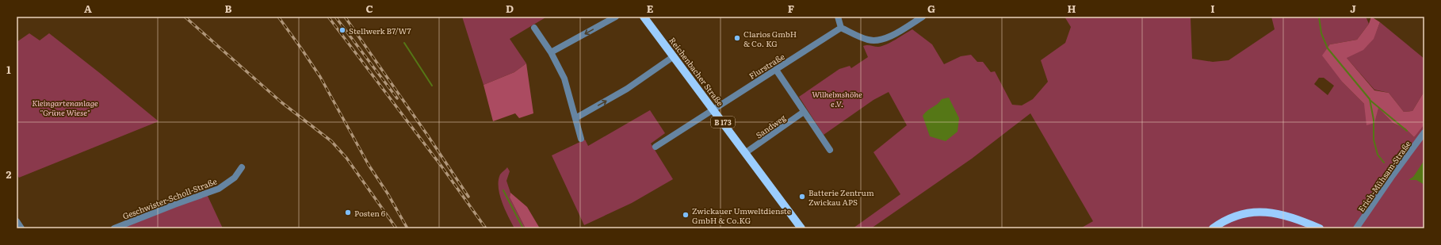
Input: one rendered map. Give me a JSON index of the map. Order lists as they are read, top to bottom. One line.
{"streets":{"main road":["Reichenbacher Straße","B 173"],"street":["Flurstraße","Sandweg","Erich-Mühsam-Straße","Geschwister-Scholl-Straße"]},"crossings":[["Flurstraße","Reichenbacher Straße"],["Reichenbacher Straße","Sandweg"]],"parks":["Wilhelmshöhe e.V.","Kleingartenanlage \"Grüne Wiese\""],"places":["Stellwerk B7/W7","Clarios GmbH & Co. KG","Batterie Zentrum Zwickau APS","Posten 6","Zwickauer Umweltdienste GmbH & Co.KG"],"grid":{"columns":["A","B","C","D","E","F","G","H","I","J"],"rows":["1","2"]}}
